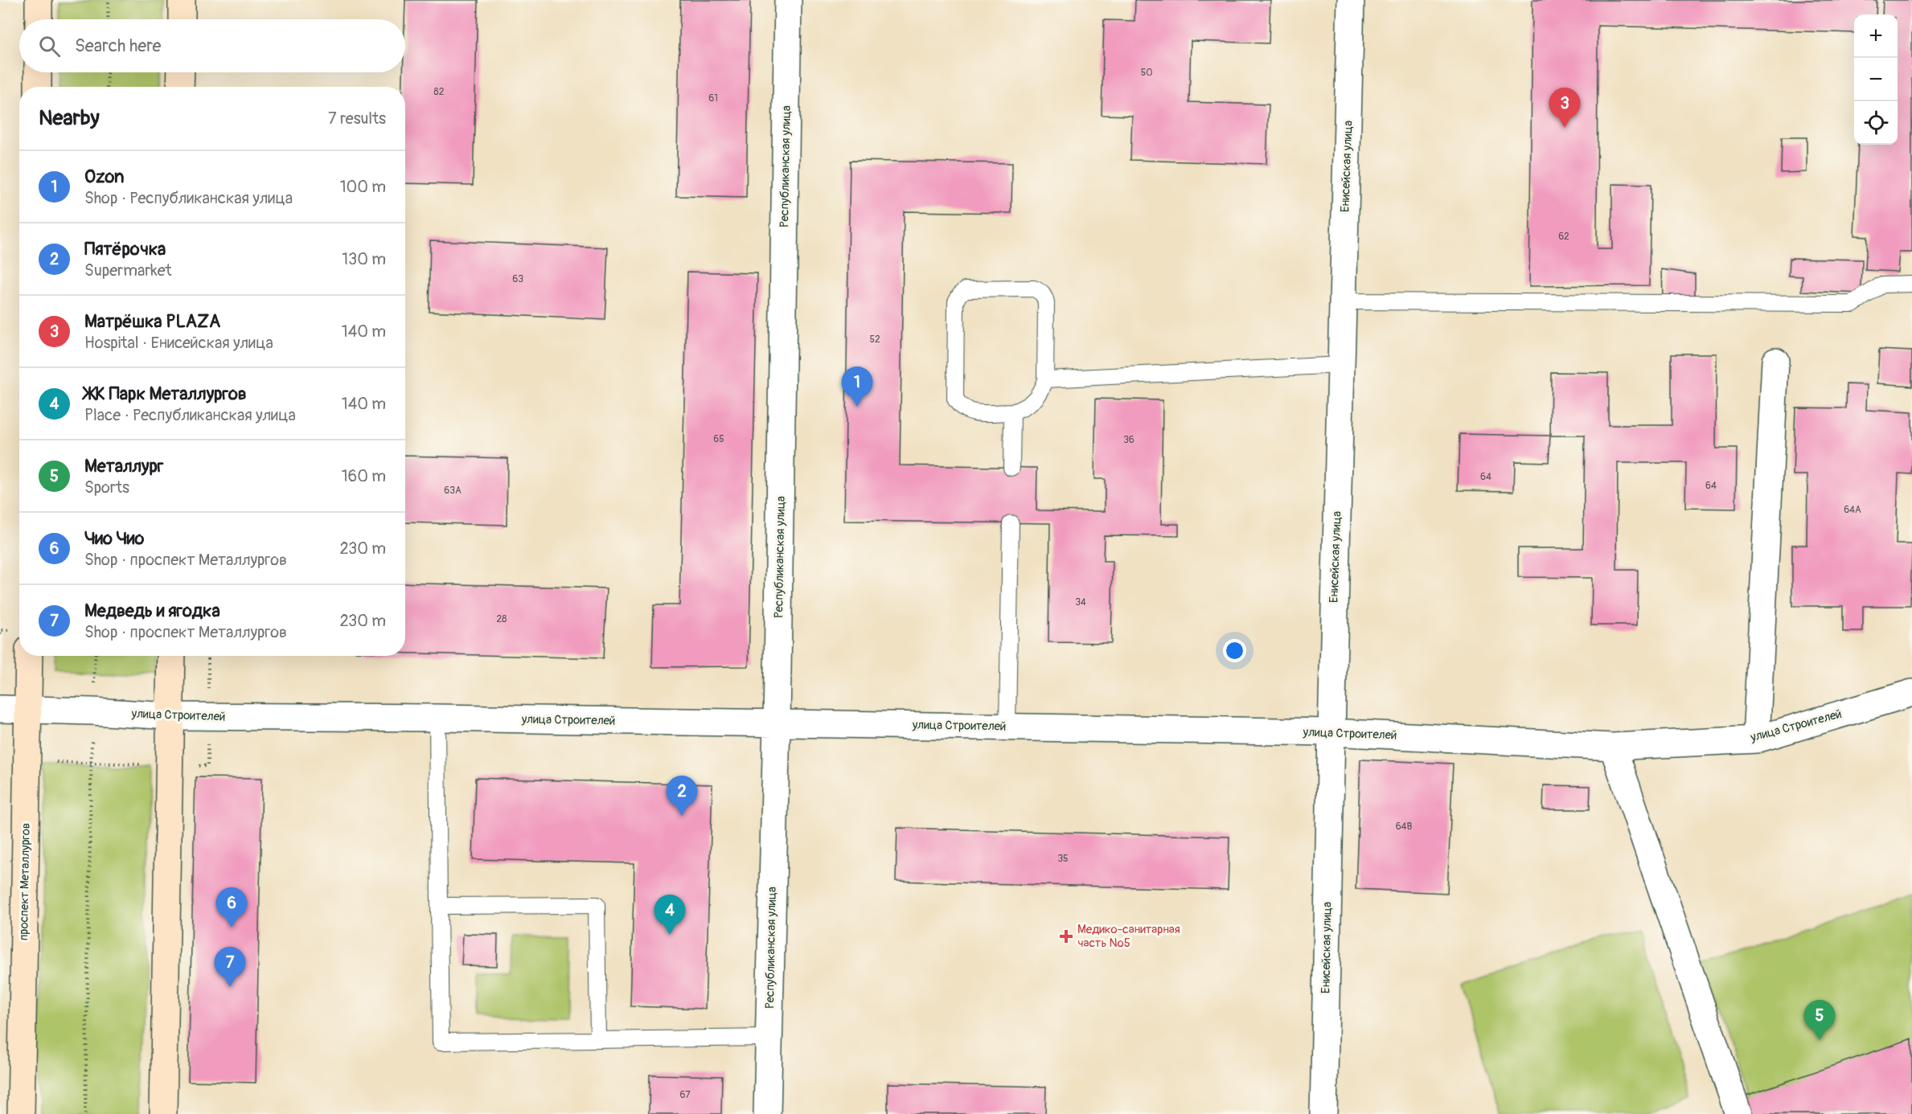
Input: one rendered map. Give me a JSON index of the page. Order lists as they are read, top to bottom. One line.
{"streets":{"street":["Республиканская улица","Енисейская улица","улица Строителей","проспект Металлургов"]},"crossings":[["Республиканская улица","улица Строителей"],["Енисейская улица","улица Строителей"],["улица Строителей","проспект Металлургов"]],"places":{"health":["Медико-санитарная часть №5"]},"house_numbers":["50","82","61","62","63","52","65","36","64","64","63А","64А","34","28","64В","35","67"],"page":{"map_buttons":["+","−"],"search":"Search here","heading":["Nearby","7 results"],"pins":["3","1","2","6","4","7","5"],"list":[{"mark":"1","name":"Ozon","note":"Shop · Республиканская улица","value":"100 m"},{"mark":"2","name":"Пятёрочка","note":"Supermarket","value":"130 m"},{"mark":"3","name":"Матрёшка PLAZA","note":"Hospital · Енисейская улица","value":"140 m"},{"mark":"4","name":"ЖК Парк Металлургов","note":"Place · Республиканская улица","value":"140 m"},{"mark":"5","name":"Металлург","note":"Sports","value":"160 m"},{"mark":"6","name":"Чио Чио","note":"Shop · проспект Металлургов","value":"230 m"},{"mark":"7","name":"Медведь и ягодка","note":"Shop · проспект Металлургов","value":"230 m"}]}}
